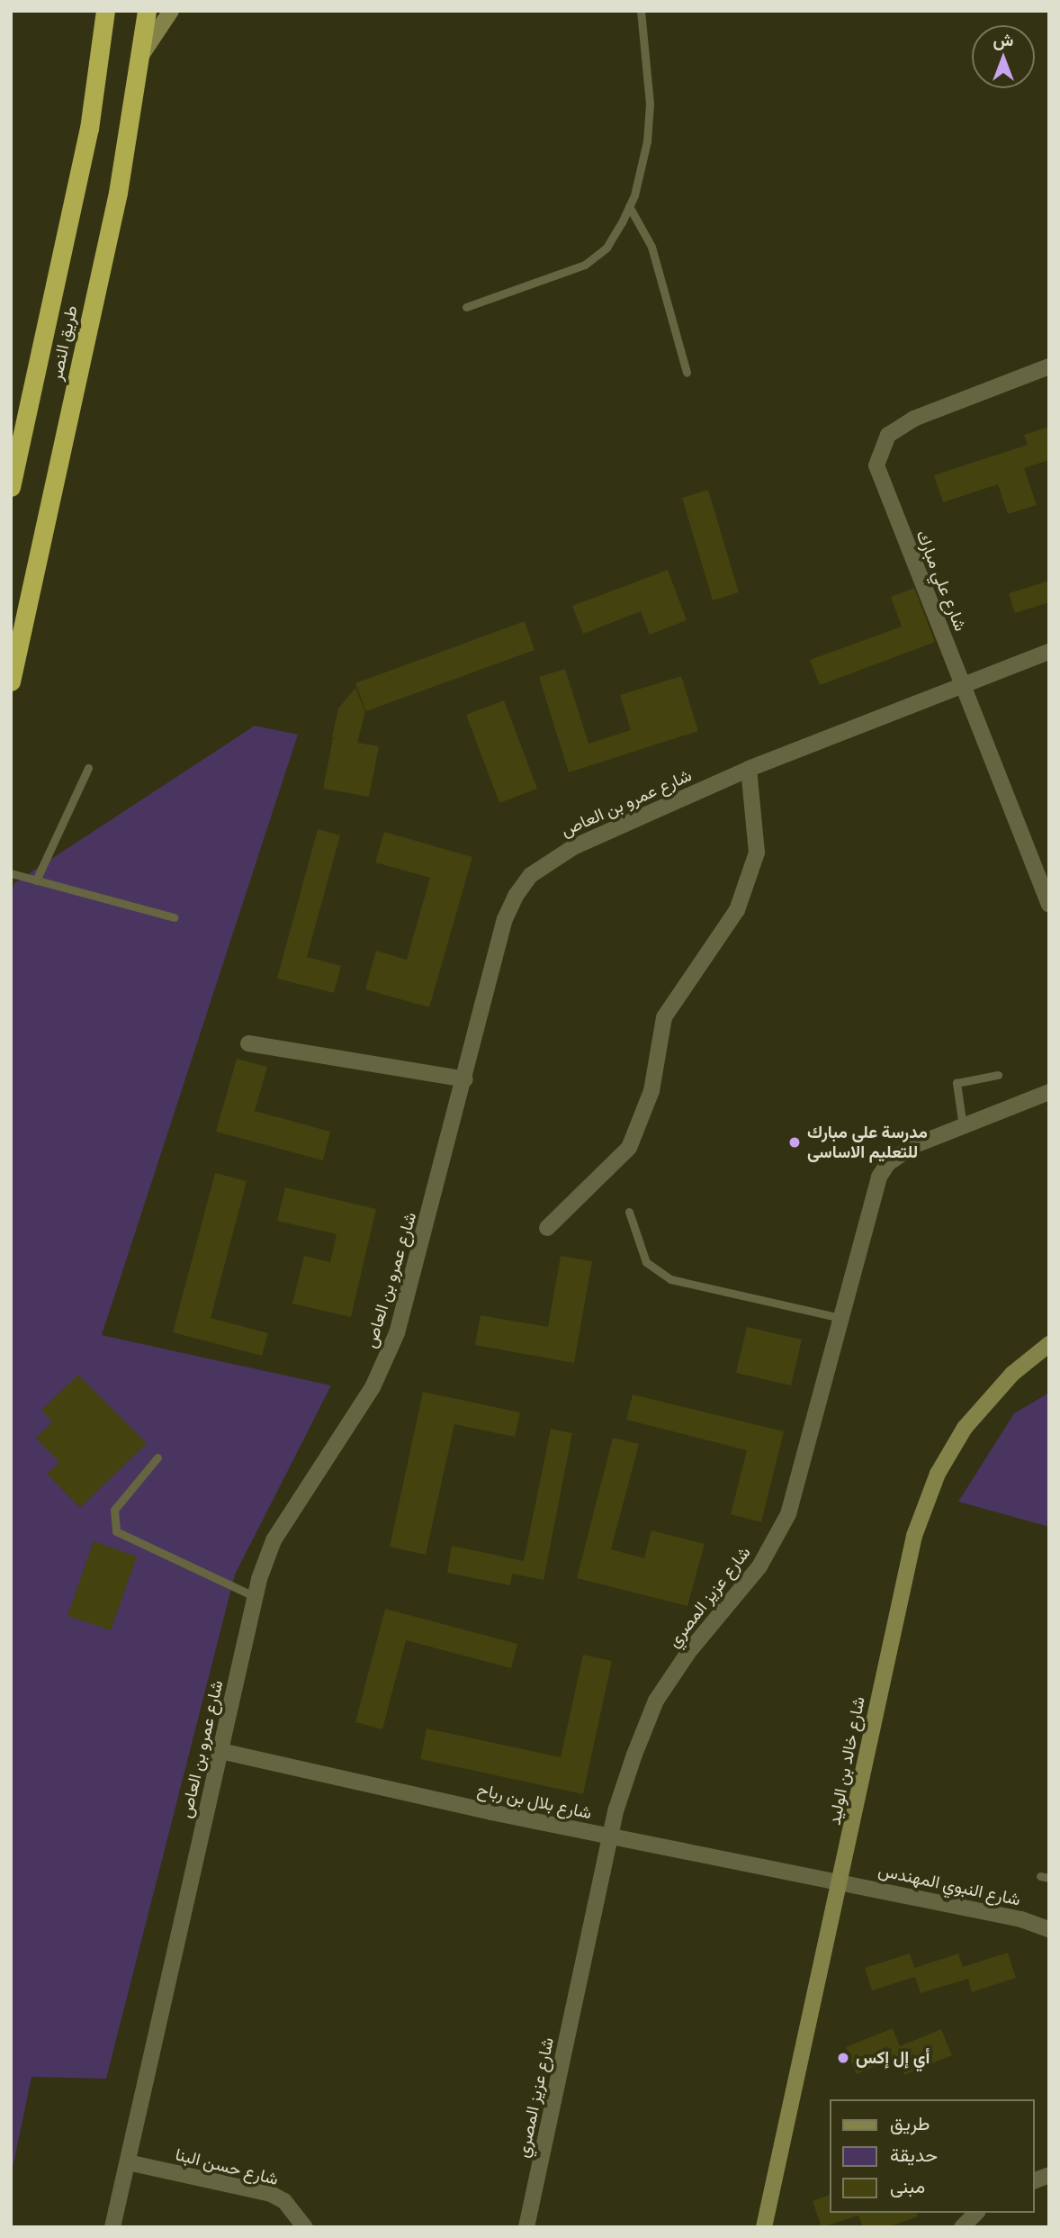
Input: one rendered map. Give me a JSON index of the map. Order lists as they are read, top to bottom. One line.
{"streets":{"highway":["طريق النصر"],"street":["شارع علي مبارك","شارع عمرو بن العاص","شارع عزيز المصري","شارع خالد بن الوليد","شارع بلال بن رباح","شارع النبوي المهندس","شارع حسن البنا"]},"crossings":[["شارع علي مبارك","شارع عمرو بن العاص"],["شارع عمرو بن العاص","شارع بلال بن رباح"],["شارع عمرو بن العاص","شارع حسن البنا"],["شارع عزيز المصري","شارع بلال بن رباح"],["شارع خالد بن الوليد","شارع بلال بن رباح"],["شارع خالد بن الوليد","شارع النبوي المهندس"],["شارع بلال بن رباح","شارع النبوي المهندس"]],"places":["مدرسة على مبارك للتعليم الاساسى","أي إل إكس"],"legend":["طريق","حديقة","مبنى"],"north":"top"}
